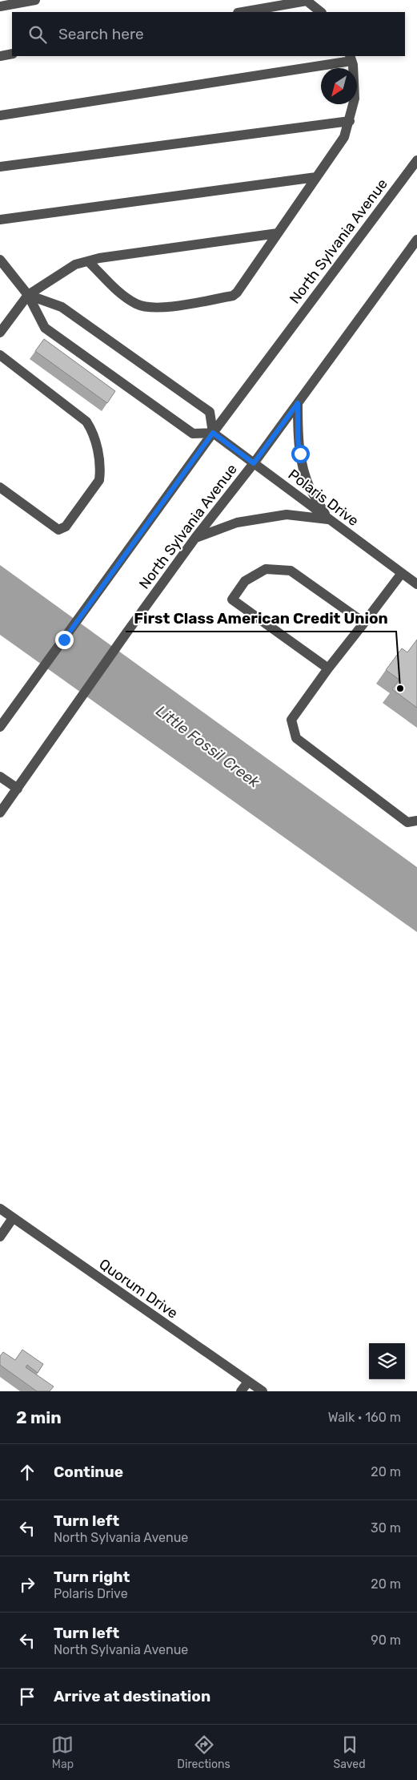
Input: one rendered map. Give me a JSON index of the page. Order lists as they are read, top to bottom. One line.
{"streets":{"street":["North Sylvania Avenue","Polaris Drive","Quorum Drive"]},"crossings":[["North Sylvania Avenue","Polaris Drive"]],"water":["Little Fossil Creek"],"places":["First Class American Credit Union"],"north":"bottom left","page":{"search":"Search here","heading":["2 min","Walk · 160 m"],"list":[["Continue","20 m"],["Turn left","North Sylvania Avenue","30 m"],["Turn right","Polaris Drive","20 m"],["Turn left","North Sylvania Avenue","90 m"],"Arrive at destination"],"nav":["Map","Directions","Saved"]}}
